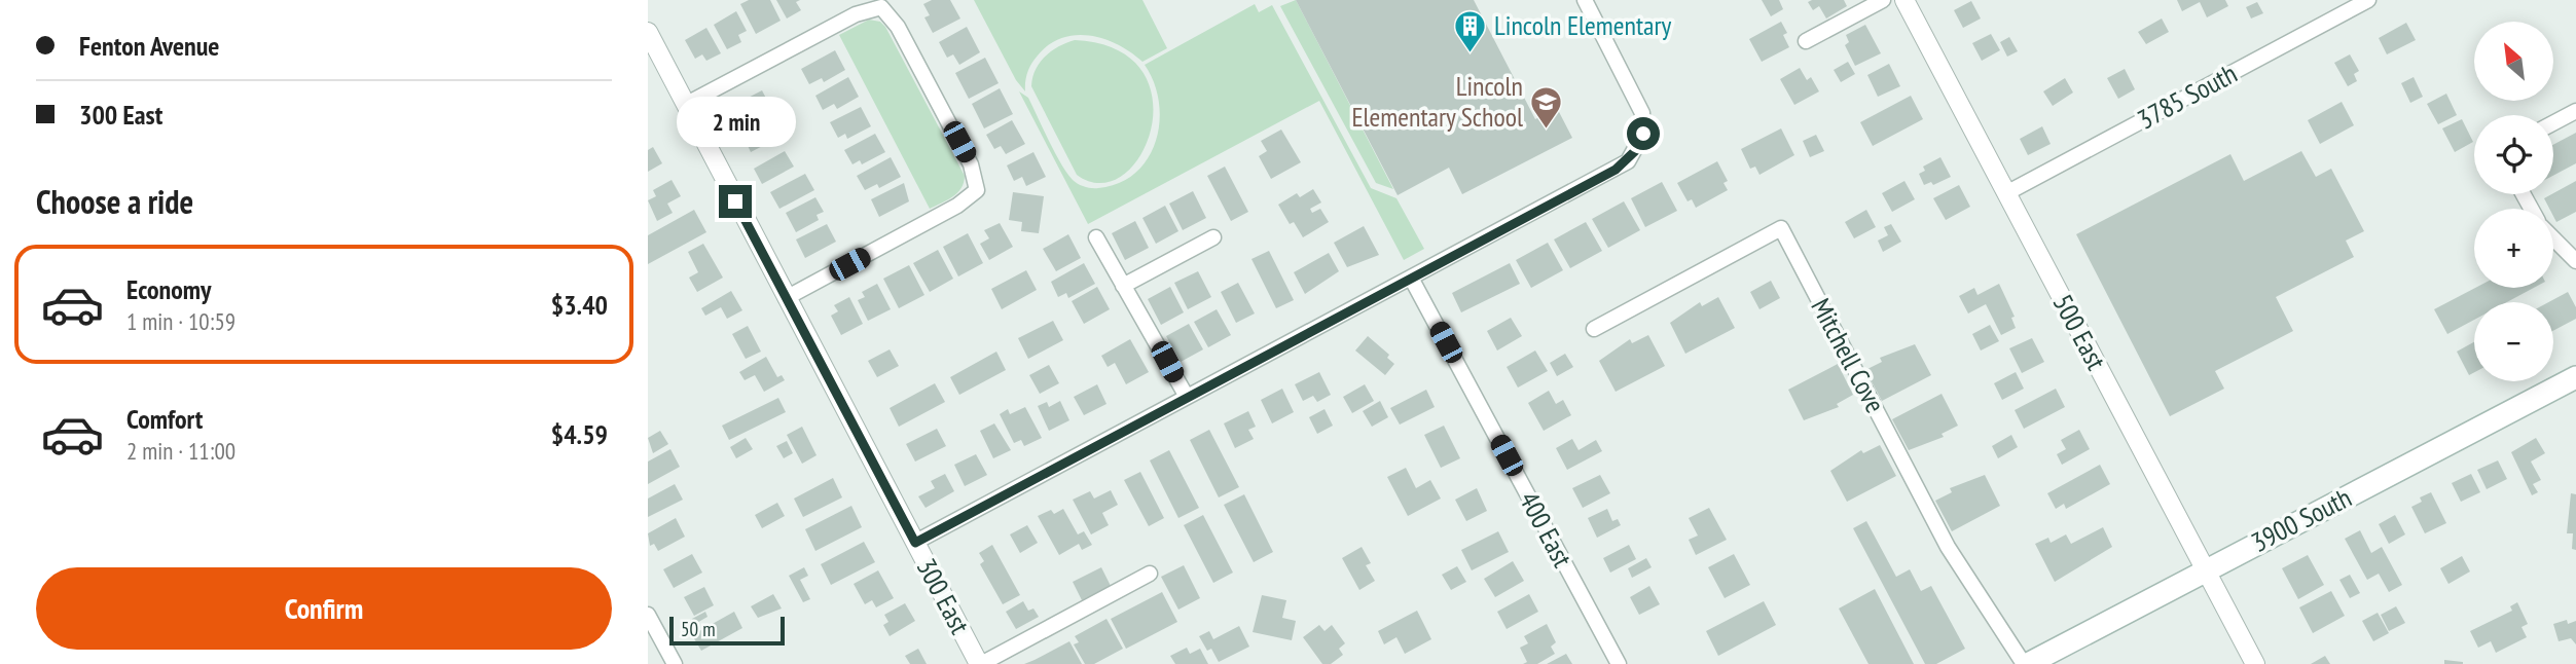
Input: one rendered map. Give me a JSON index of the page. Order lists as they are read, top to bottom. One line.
{"streets":{"main road":["3900 South"],"street":["3785 South","500 East","Mitchell Cove","400 East","300 East"]},"crossings":[["3785 South","500 East"],["500 East","3900 South"],["Mitchell Cove","3900 South"]],"places":{"building":["Lincoln Elementary"],"school or university":["Lincoln Elementary School"]},"scale_bar":"50 m","north":"top left","page":{"banner":["Fenton Avenue","300 East"],"map_buttons":["+","−"],"bubble":"2 min","heading":"Choose a ride","list":[{"name":"Economy","note":"1 min · 10:59","value":"$3.40"},{"name":"Comfort","note":"2 min · 11:00","value":"$4.59"}],"buttons":"Confirm","scale":"50 m"}}
